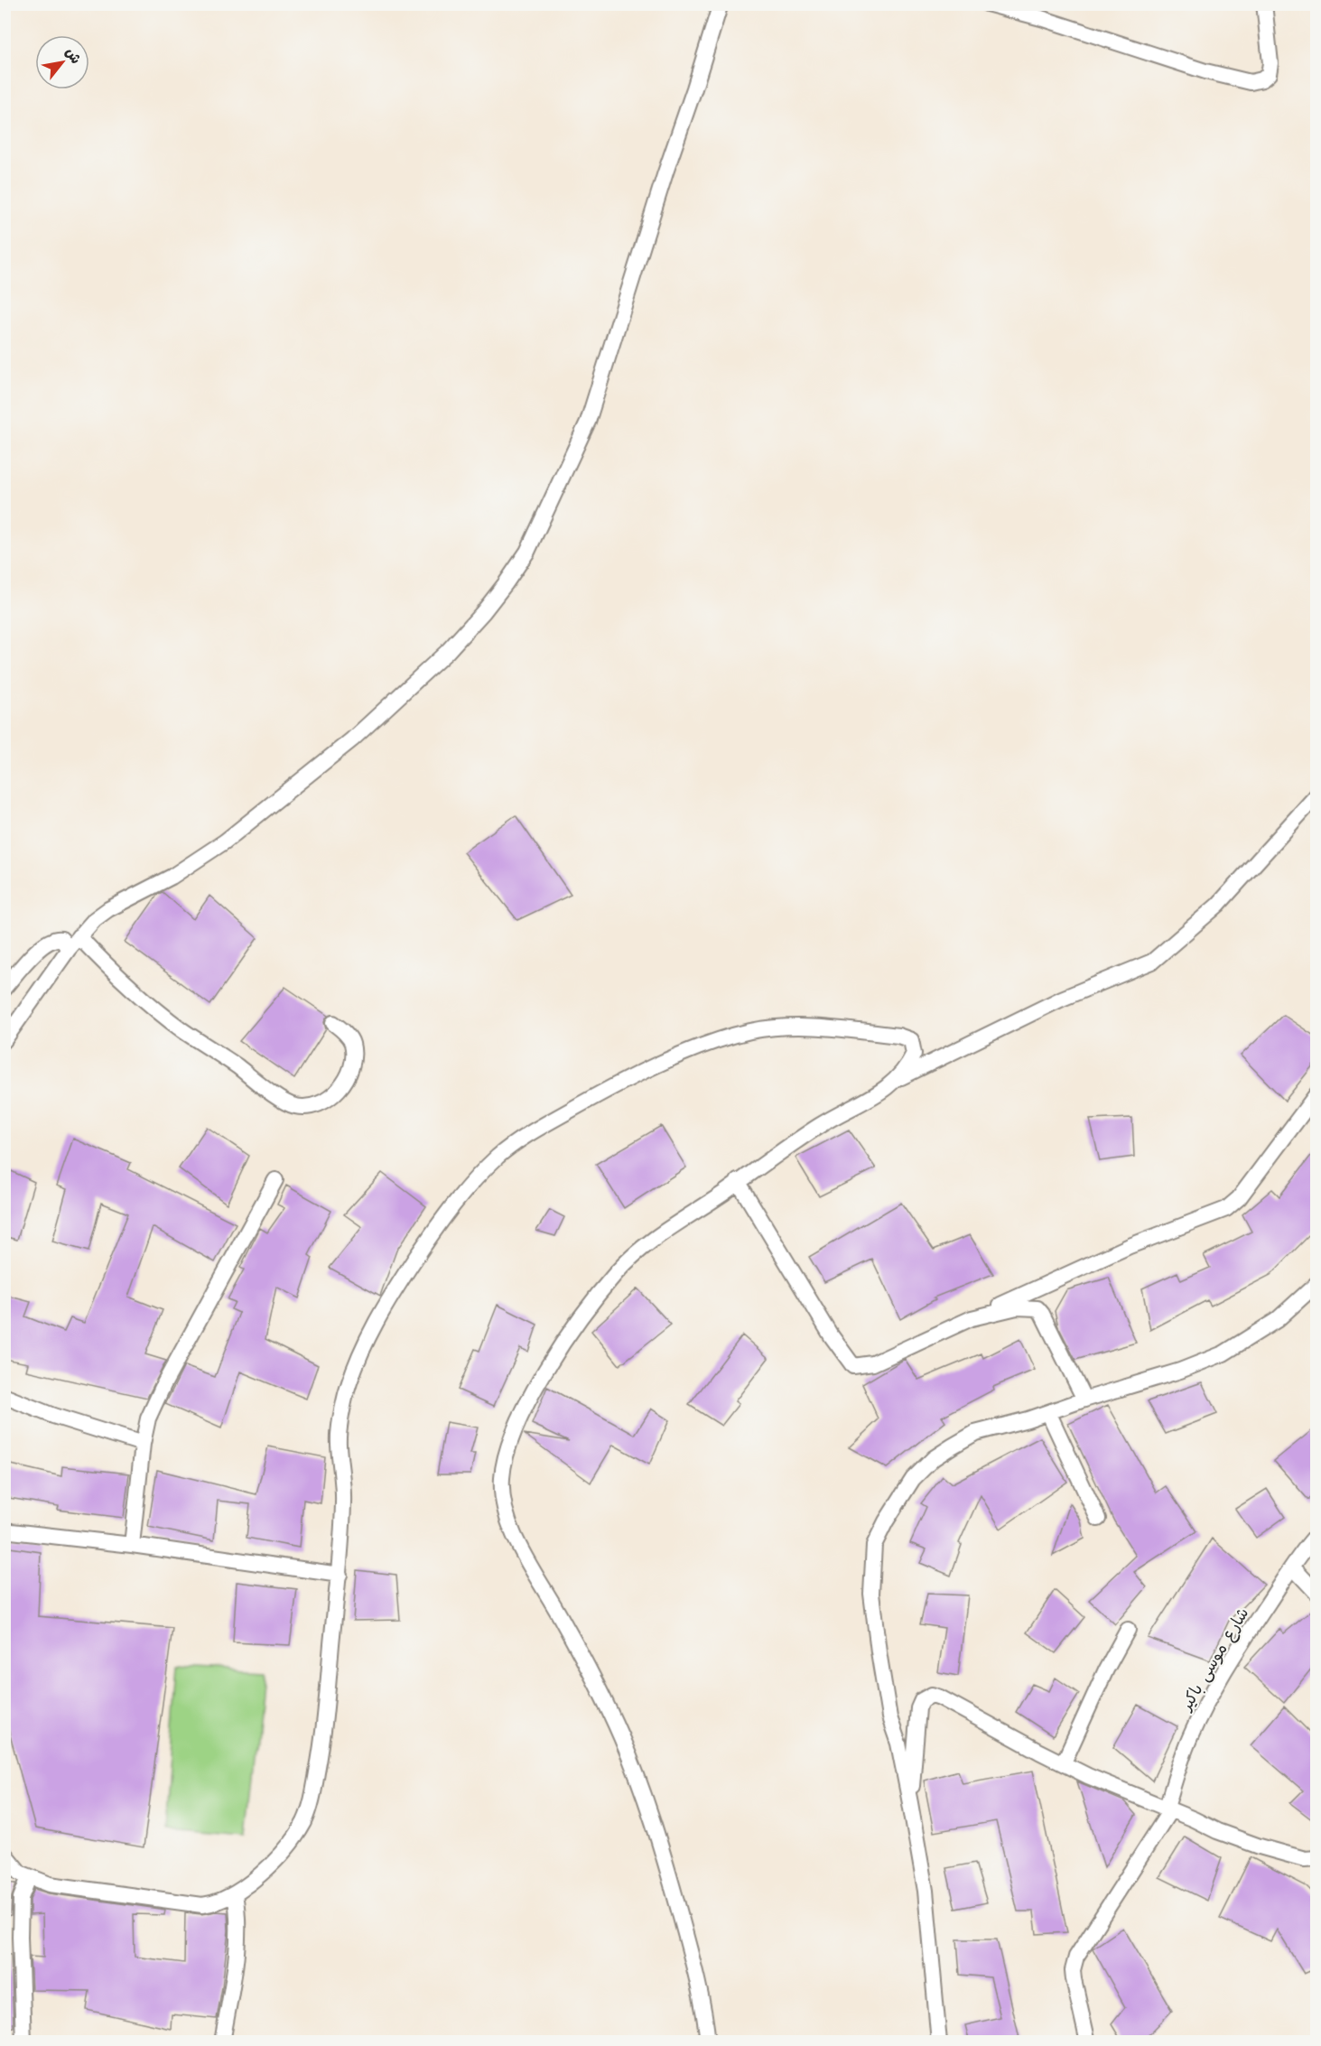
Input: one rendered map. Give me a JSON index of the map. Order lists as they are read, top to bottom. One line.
{"streets":{"street":["شارع موسى باكير"]},"north":"top right"}
